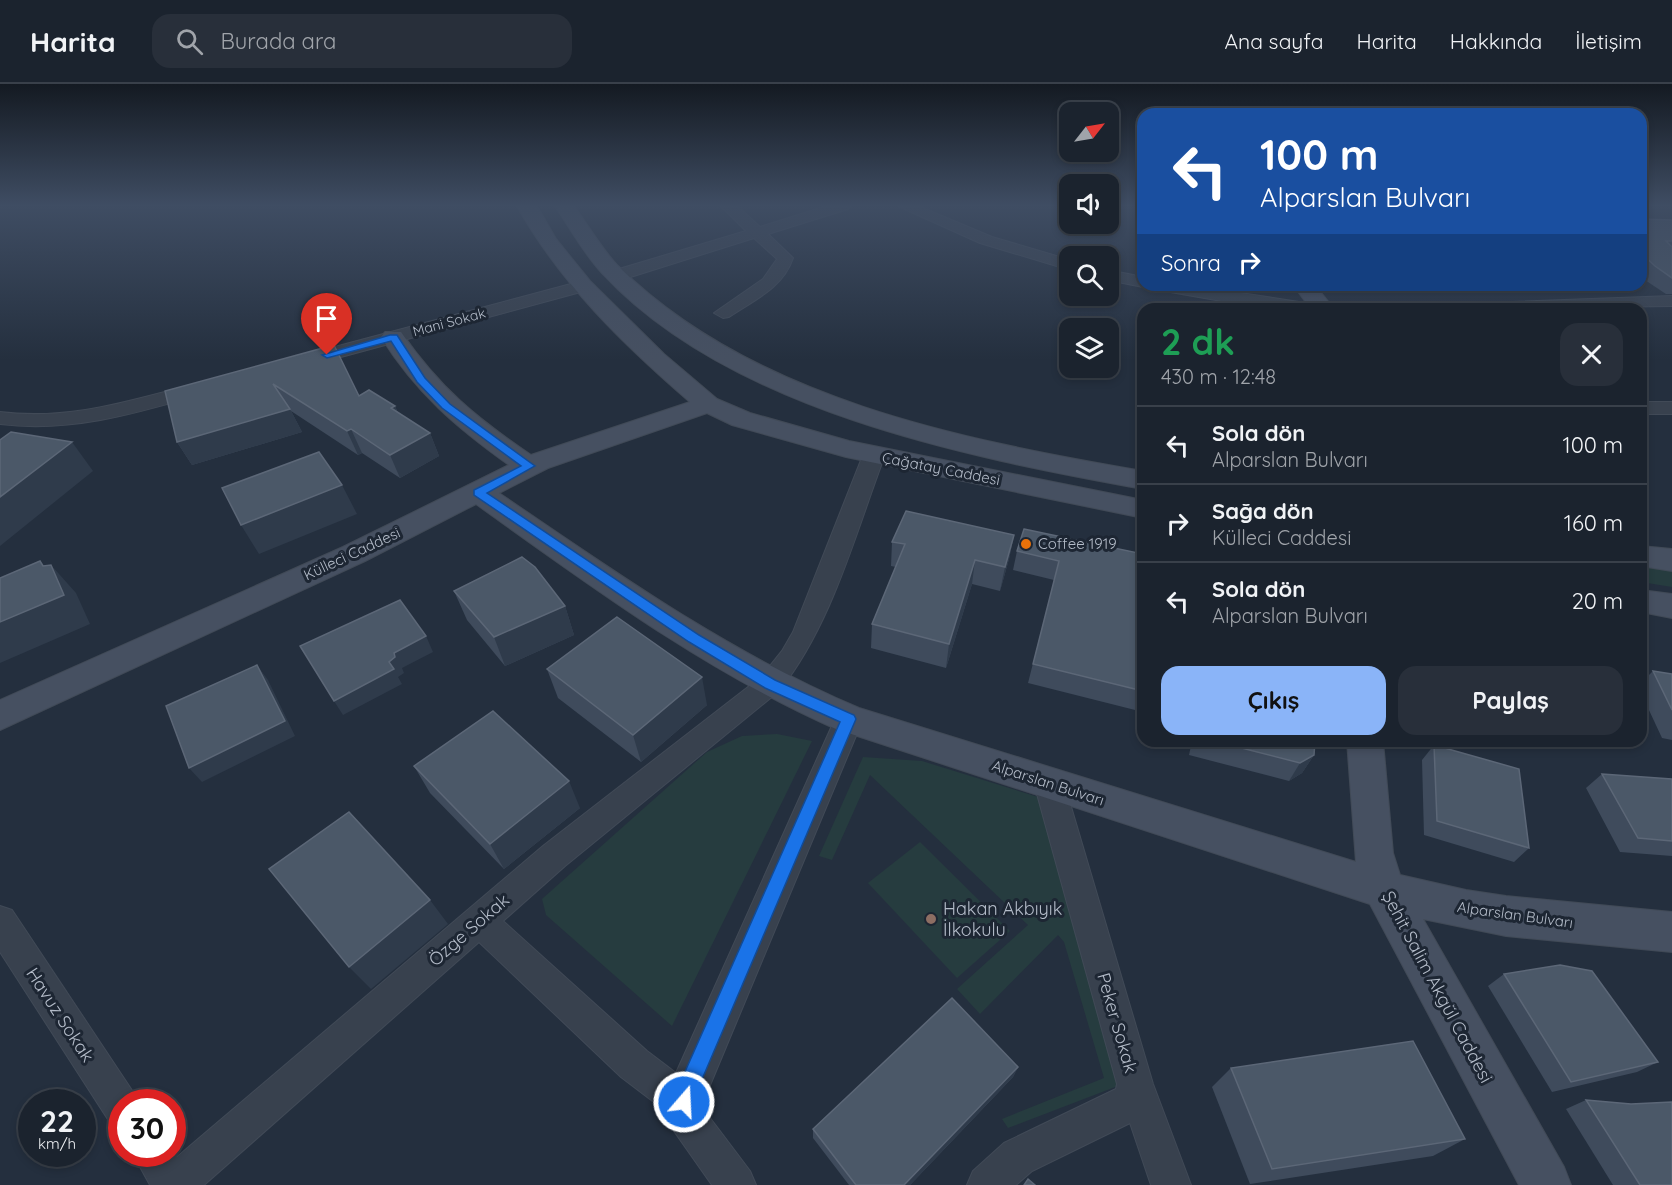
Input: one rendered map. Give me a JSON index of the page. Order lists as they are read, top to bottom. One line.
{"streets":{"main road":["Çağatay Caddesi","Külleci Caddesi","Alparslan Bulvarı","Şehit Salim Akgül Caddesi"],"street":["Mani Sokak","Özge Sokak","Havuz Sokak","Peker Sokak"]},"crossings":[["Mani Sokak","Çağatay Caddesi"],["Çağatay Caddesi","Külleci Caddesi"],["Çağatay Caddesi","Özge Sokak"],["Külleci Caddesi","Alparslan Bulvarı"],["Alparslan Bulvarı","Özge Sokak"],["Alparslan Bulvarı","Şehit Salim Akgül Caddesi"],["Alparslan Bulvarı","Peker Sokak"]],"places":["Coffee 1919","Hakan Akbıyık İlkokulu"],"north":"top right","page":{"header":"Harita","search":"Burada ara","nav":["Ana sayfa","Harita","Hakkında","İletişim"],"turn":["100 m","Alparslan Bulvarı"],"then":"Sonra","heading":["2 dk","430 m · 12:48"],"list":[{"name":"Sola dön","note":"Alparslan Bulvarı","value":"100 m"},{"name":"Sağa dön","note":"Külleci Caddesi","value":"160 m"},{"name":"Sola dön","note":"Alparslan Bulvarı","value":"20 m"}],"buttons":["Çıkış","Paylaş"],"speed":"22 km/h","limit":"30"}}
